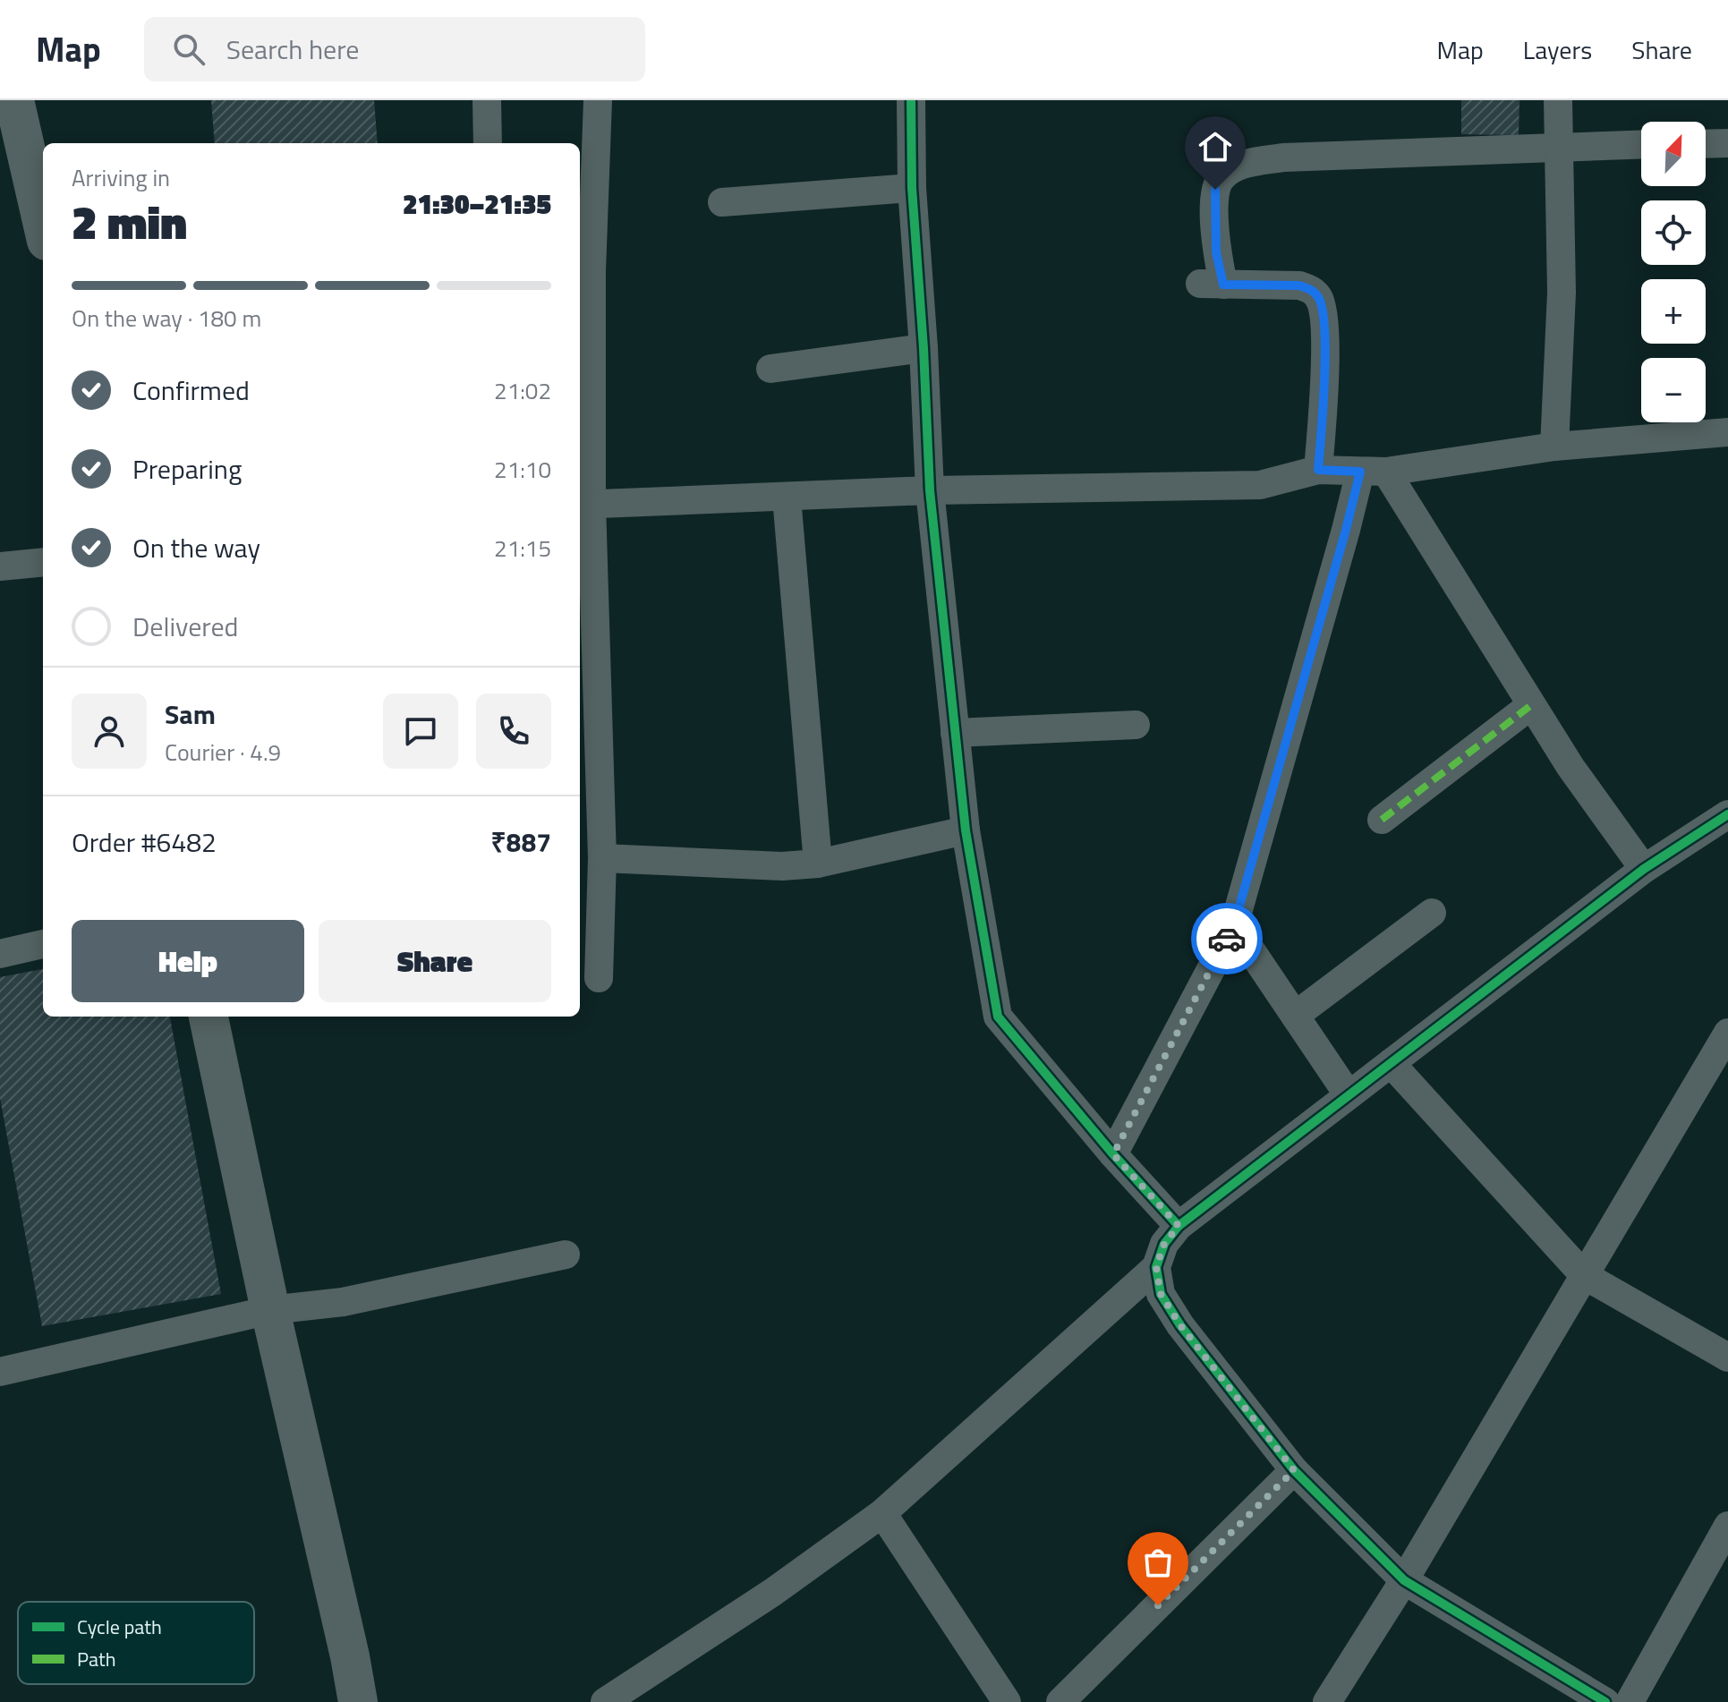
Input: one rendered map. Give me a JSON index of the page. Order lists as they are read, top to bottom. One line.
{"legend":["Cycle path","Path"],"north":"top right","page":{"header":"Map","search":"Search here","nav":["Map","Layers","Share"],"map_buttons":["+","−"],"heading":["2 min","Arriving in","21:30–21:35"],"panel":["Sam","Courier · 4.9","Order #6482","₹887"],"bar":"On the way · 180 m","list":[["Confirmed","21:02"],["Preparing","21:10"],["On the way","21:15"],"Delivered"],"buttons":["Help","Share"]}}
